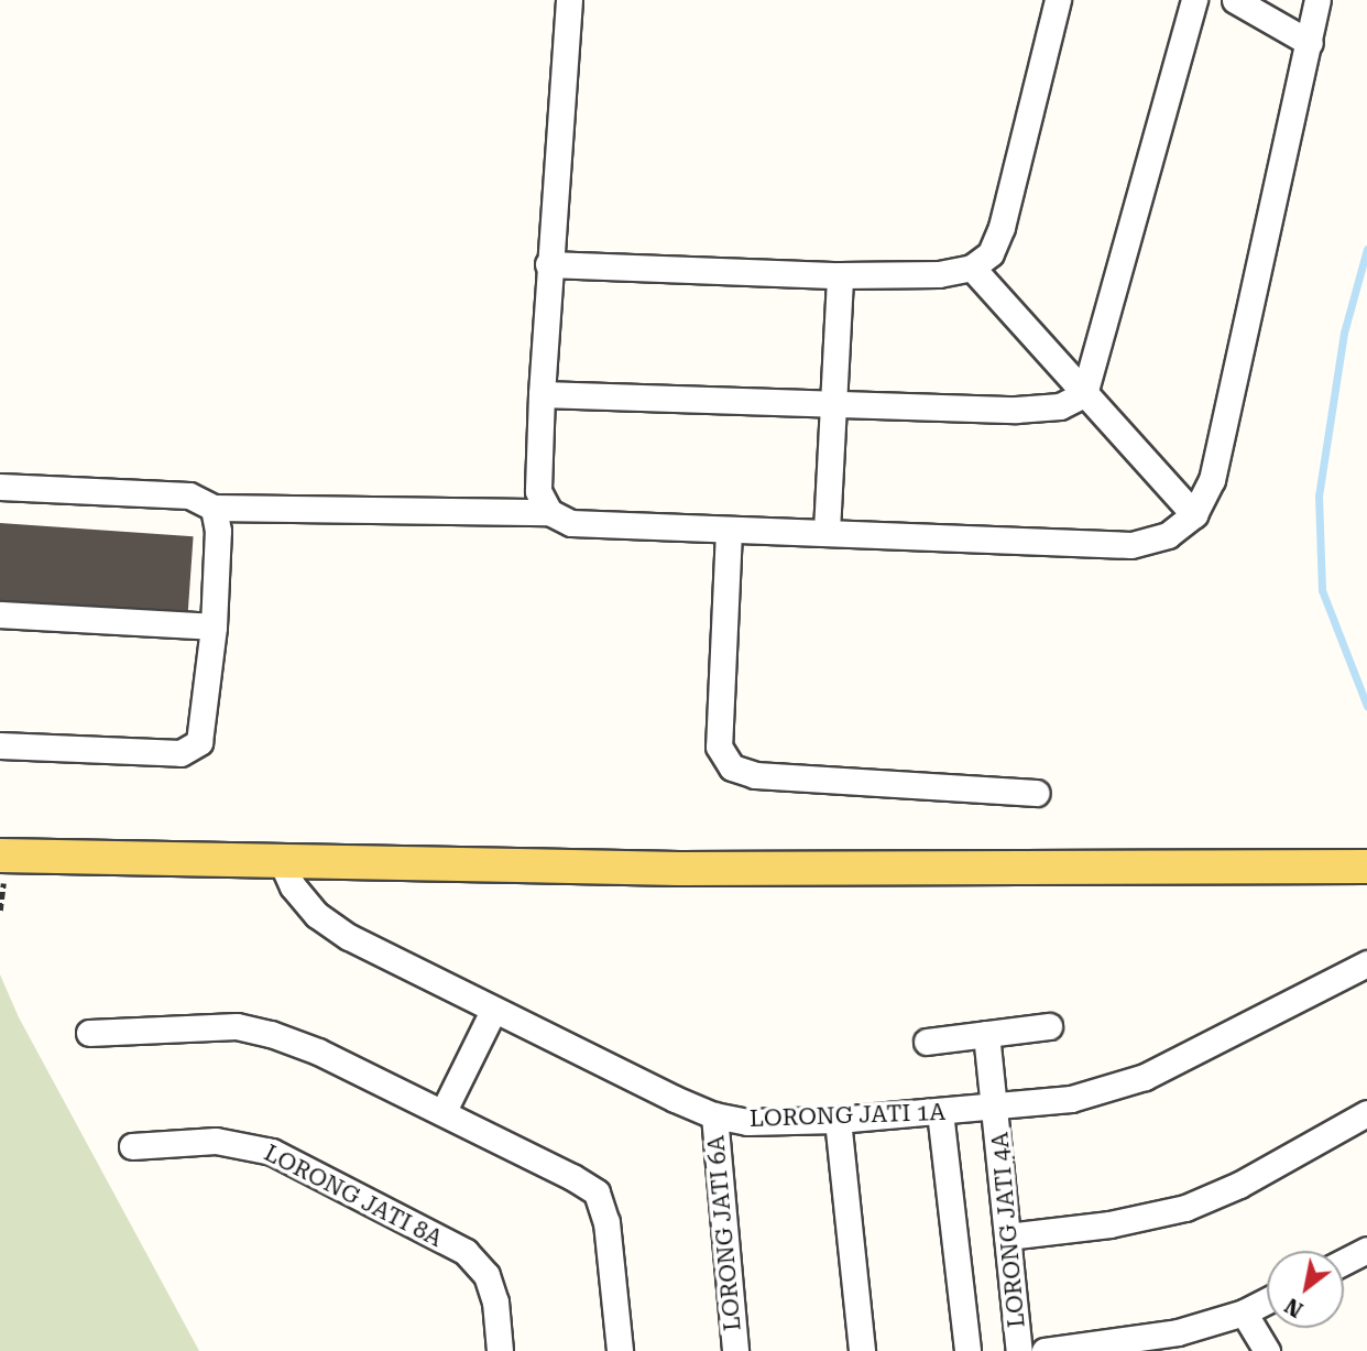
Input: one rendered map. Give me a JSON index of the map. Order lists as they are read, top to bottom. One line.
{"streets":{"street":["LORONG JATI 1A","LORONG JATI 8A","LORONG JATI 4A","LORONG JATI 6A"]},"crossings":[["LORONG JATI 1A","LORONG JATI 4A"],["LORONG JATI 1A","LORONG JATI 6A"]],"north":"bottom left"}
